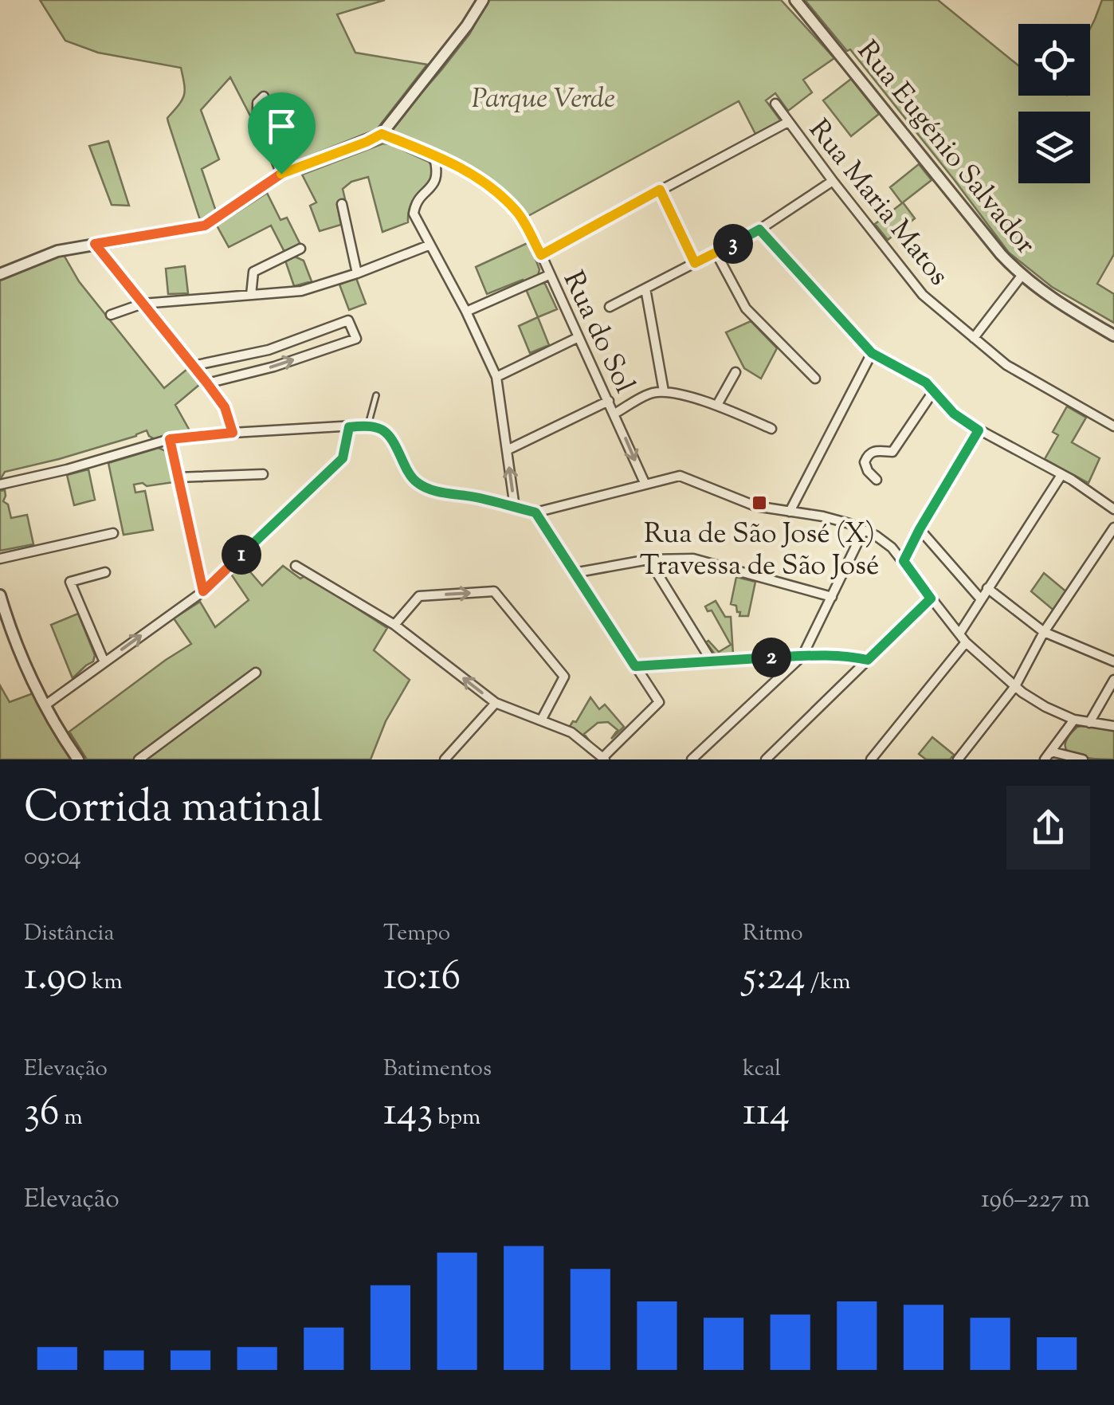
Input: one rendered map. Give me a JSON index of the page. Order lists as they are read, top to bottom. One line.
{"streets":{"street":["Rua Eugénio Salvador","Rua Maria Matos","Rua do Sol"]},"parks":["Parque Verde"],"places":{"transit":["Rua de São José (X) Travessa de São José"]},"page":{"pins":["3","1","2"],"heading":["Corrida matinal","09:04"],"stats":[["Distância","1.90 km"],["Tempo","10:16"],["Ritmo","5:24 /km"],["Elevação","36 m"],["Batimentos","143 bpm"],["kcal","114"]],"chart":["Elevação","196–227 m"]}}
